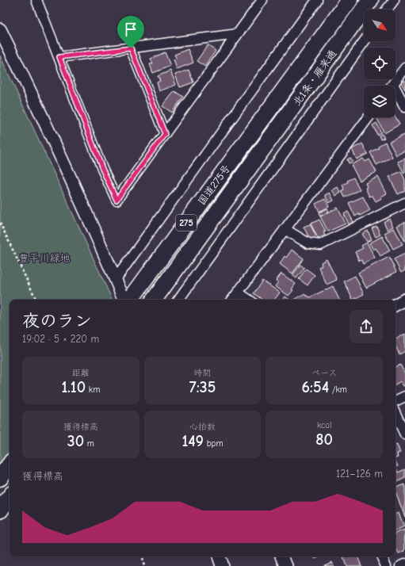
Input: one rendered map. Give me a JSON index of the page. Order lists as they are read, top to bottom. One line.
{"streets":{"highway":["北1条・雁来通","国道275号","275"]},"crossings":[["北1条・雁来通","国道275号"]],"parks":["豊平川緑地"],"north":"bottom right","page":{"heading":["夜のラン","19:02 · 5 × 220 m"],"stats":[["距離","1.10 km"],["時間","7:35"],["ペース","6:54 /km"],["獲得標高","30 m"],["心拍数","149 bpm"],["kcal","80"]],"chart":["獲得標高","121–126 m"]}}
